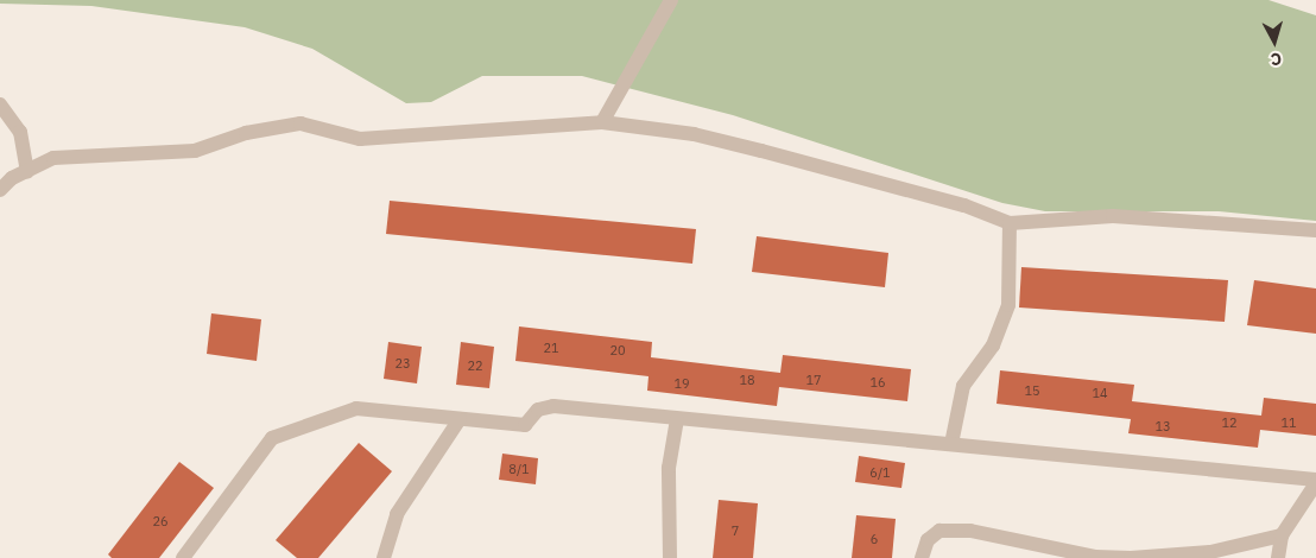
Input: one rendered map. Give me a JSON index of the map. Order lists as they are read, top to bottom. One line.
{"house_numbers":["21","20","23","22","18","17","16","19","15","14","12","11","13","8/1","6/1","26","7","6"],"north":"bottom"}
